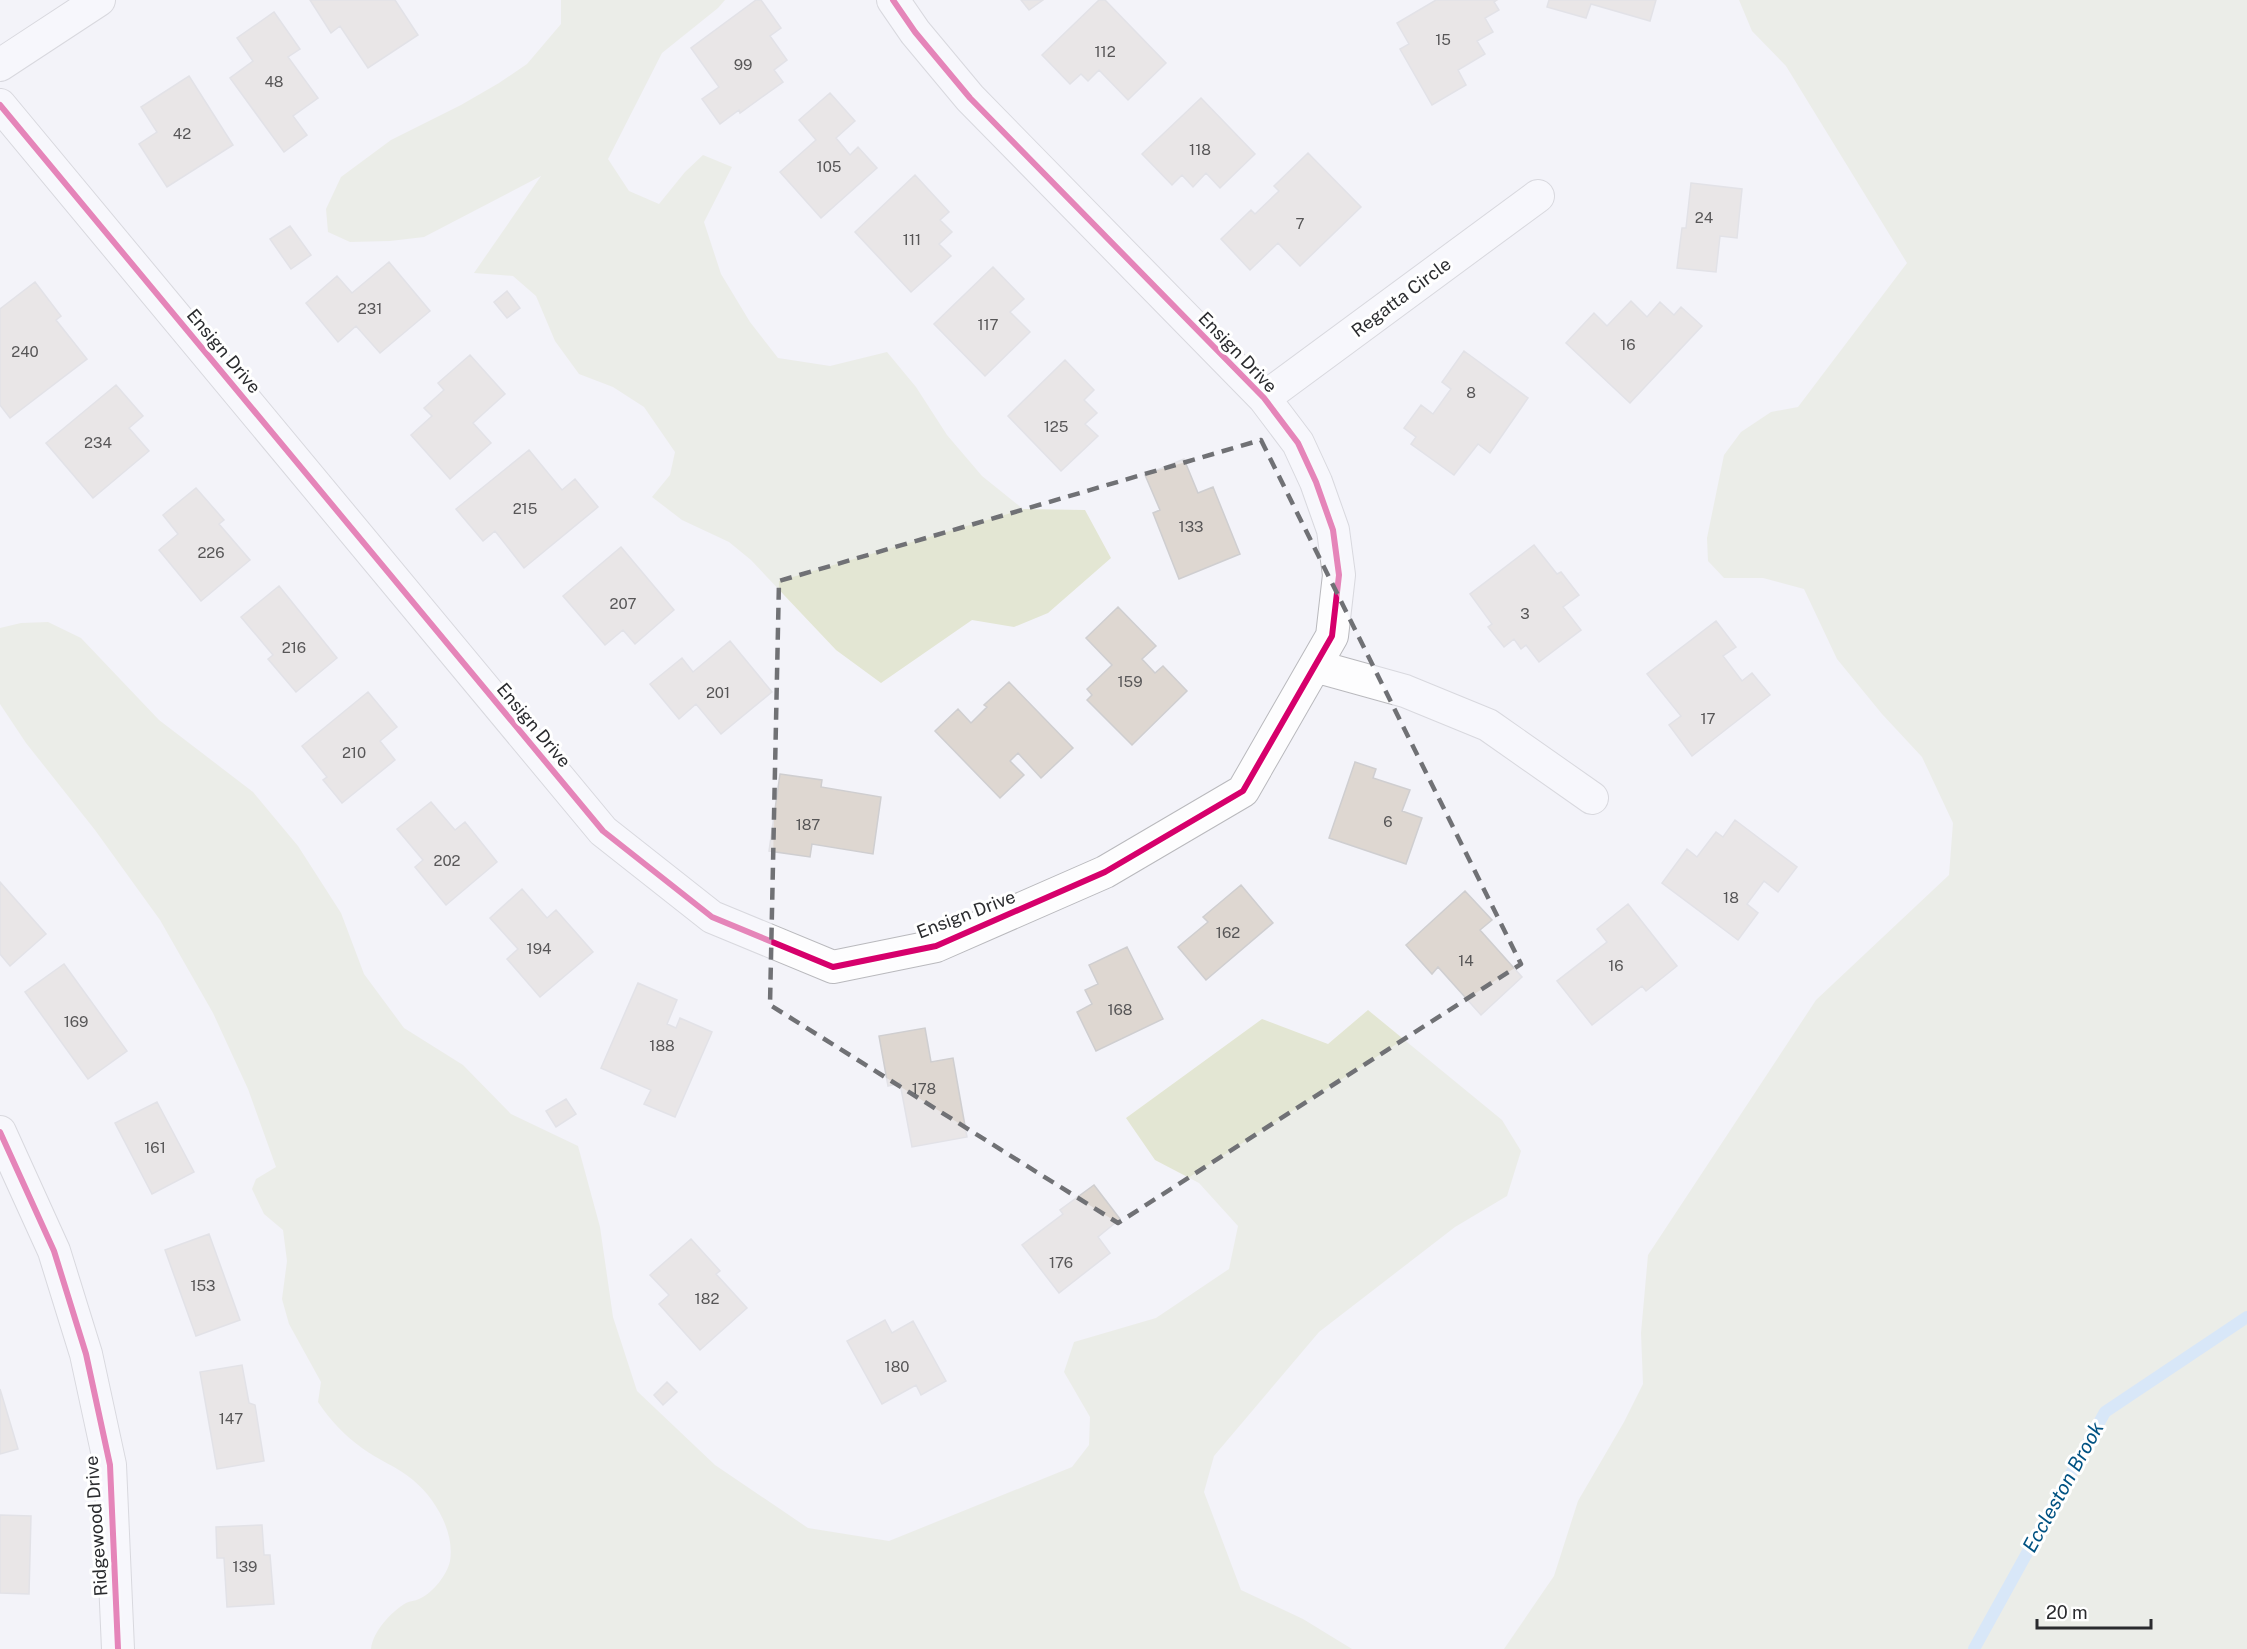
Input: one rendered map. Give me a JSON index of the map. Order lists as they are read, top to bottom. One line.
{"streets":{"street":["Regatta Circle","Ensign Drive","Ridgewood Drive"]},"crossings":[["Regatta Circle","Ensign Drive"]],"water":["Eccleston Brook"],"house_numbers":["15","112","99","48","42","118","105","24","7","111","231","117","16","240","8","125","234","215","133","226","207","3","216","159","201","17","210","6","187","202","18","162","194","14","16","168","169","188","178","161","176","153","182","180","147","139"],"scale_bar":"20 m"}
